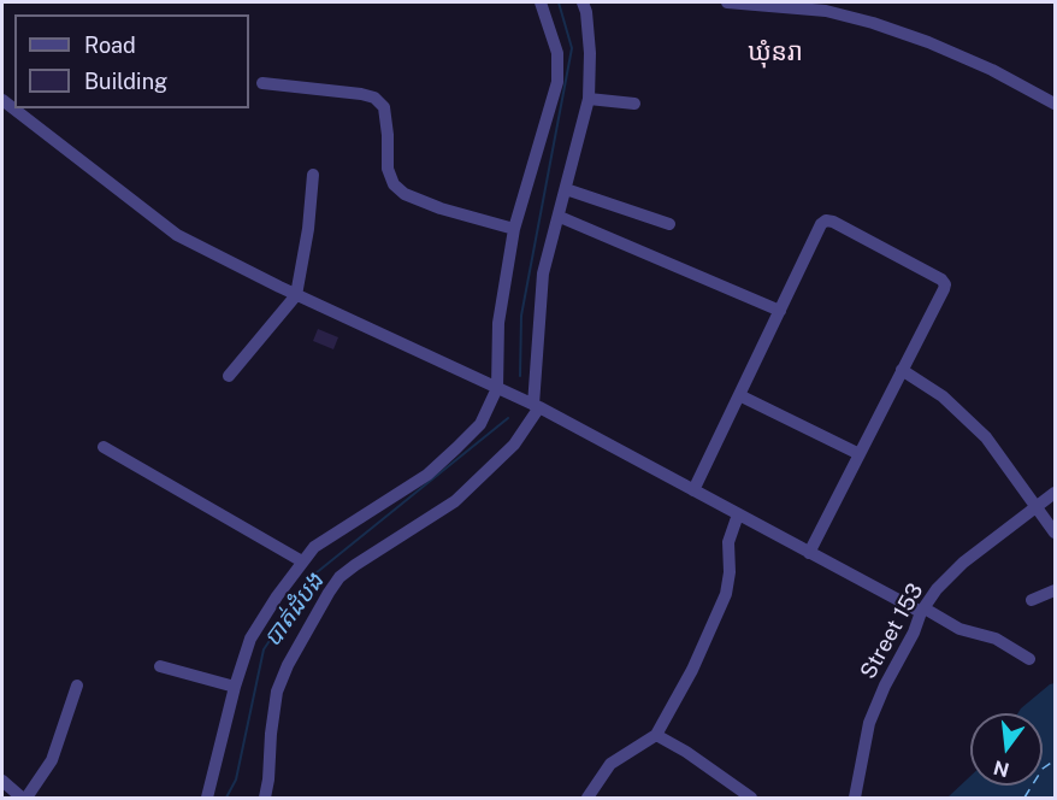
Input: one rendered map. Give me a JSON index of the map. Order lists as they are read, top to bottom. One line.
{"streets":{"street":["Street 153"]},"districts":["ឃុំនរា"],"water":["បាត់ដំបង"],"legend":["Road","Building"],"north":"bottom"}
